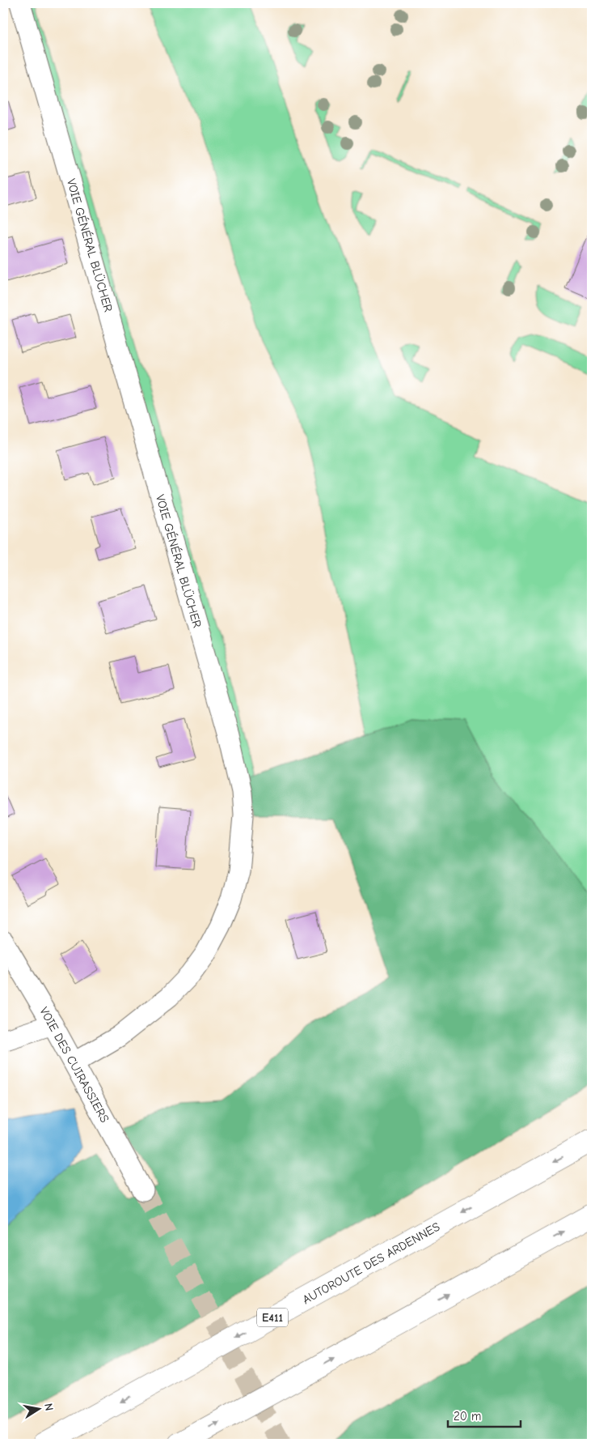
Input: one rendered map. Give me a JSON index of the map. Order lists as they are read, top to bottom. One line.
{"streets":{"highway":["AUTOROUTE DES ARDENNES","E411"],"street":["VOIE GÉNÉRAL BLÜCHER","VOIE DES CUIRASSIERS"]},"crossings":[["VOIE GÉNÉRAL BLÜCHER","VOIE DES CUIRASSIERS"]],"scale_bar":"20 m","north":"right"}
